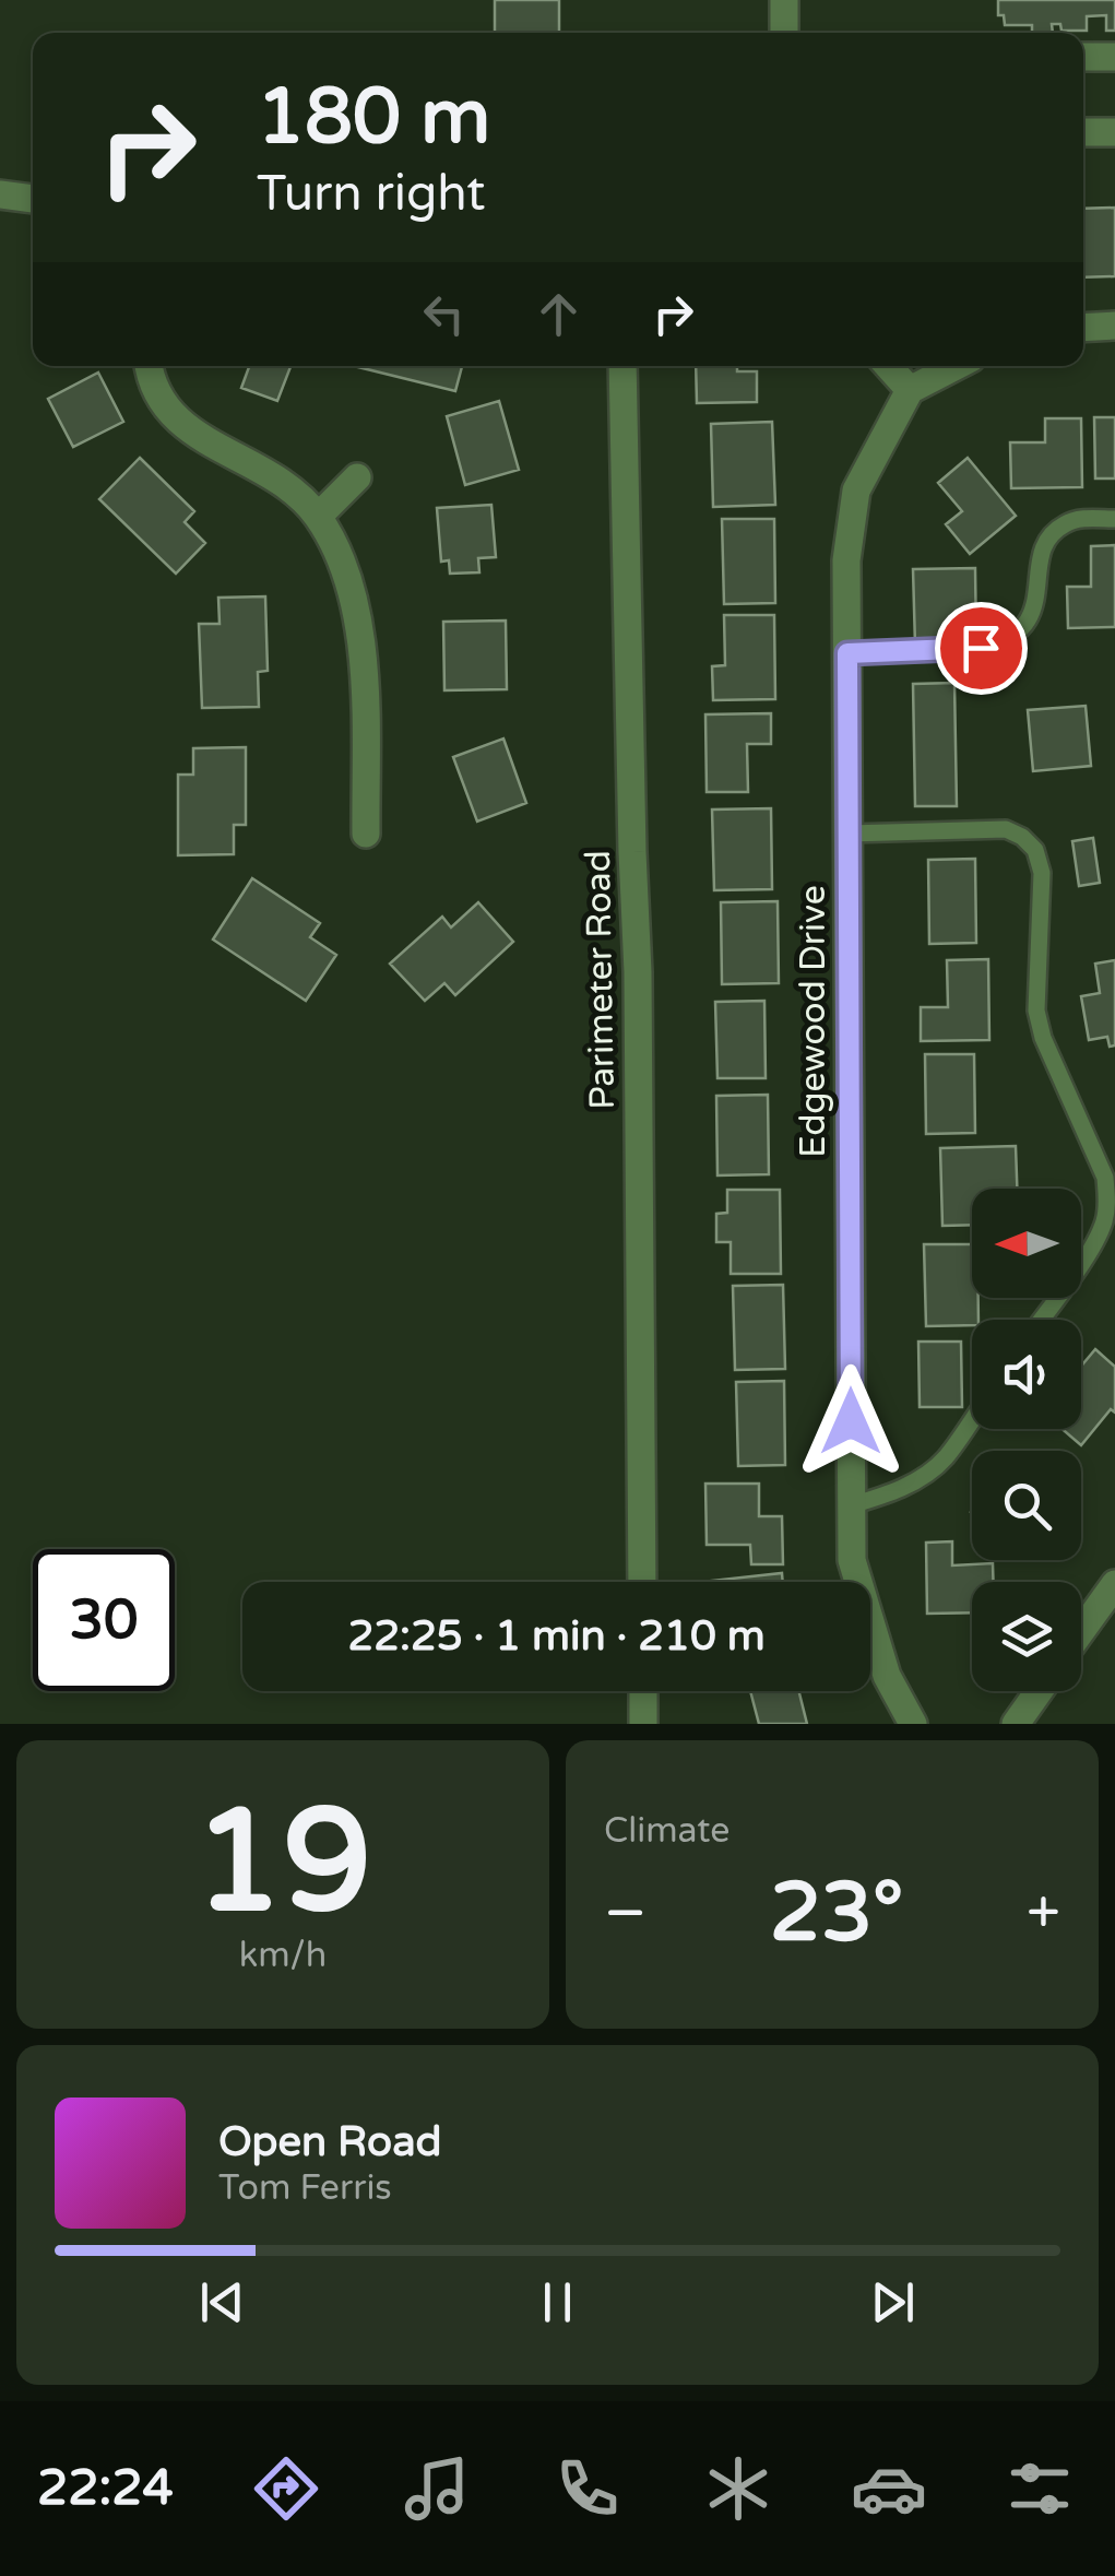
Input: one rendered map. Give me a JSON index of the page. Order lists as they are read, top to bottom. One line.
{"streets":{"street":["Parimeter Road","Edgewood Drive"]},"north":"left","page":{"turn":["180 m","Turn right"],"limit":"30","trip":"22:25 · 1 min · 210 m","tile":[["19","km/h"],"Climate"],"heat":["−","23°","+"],"song":["Open Road","Tom Ferris"],"tabs":"22:24"}}
